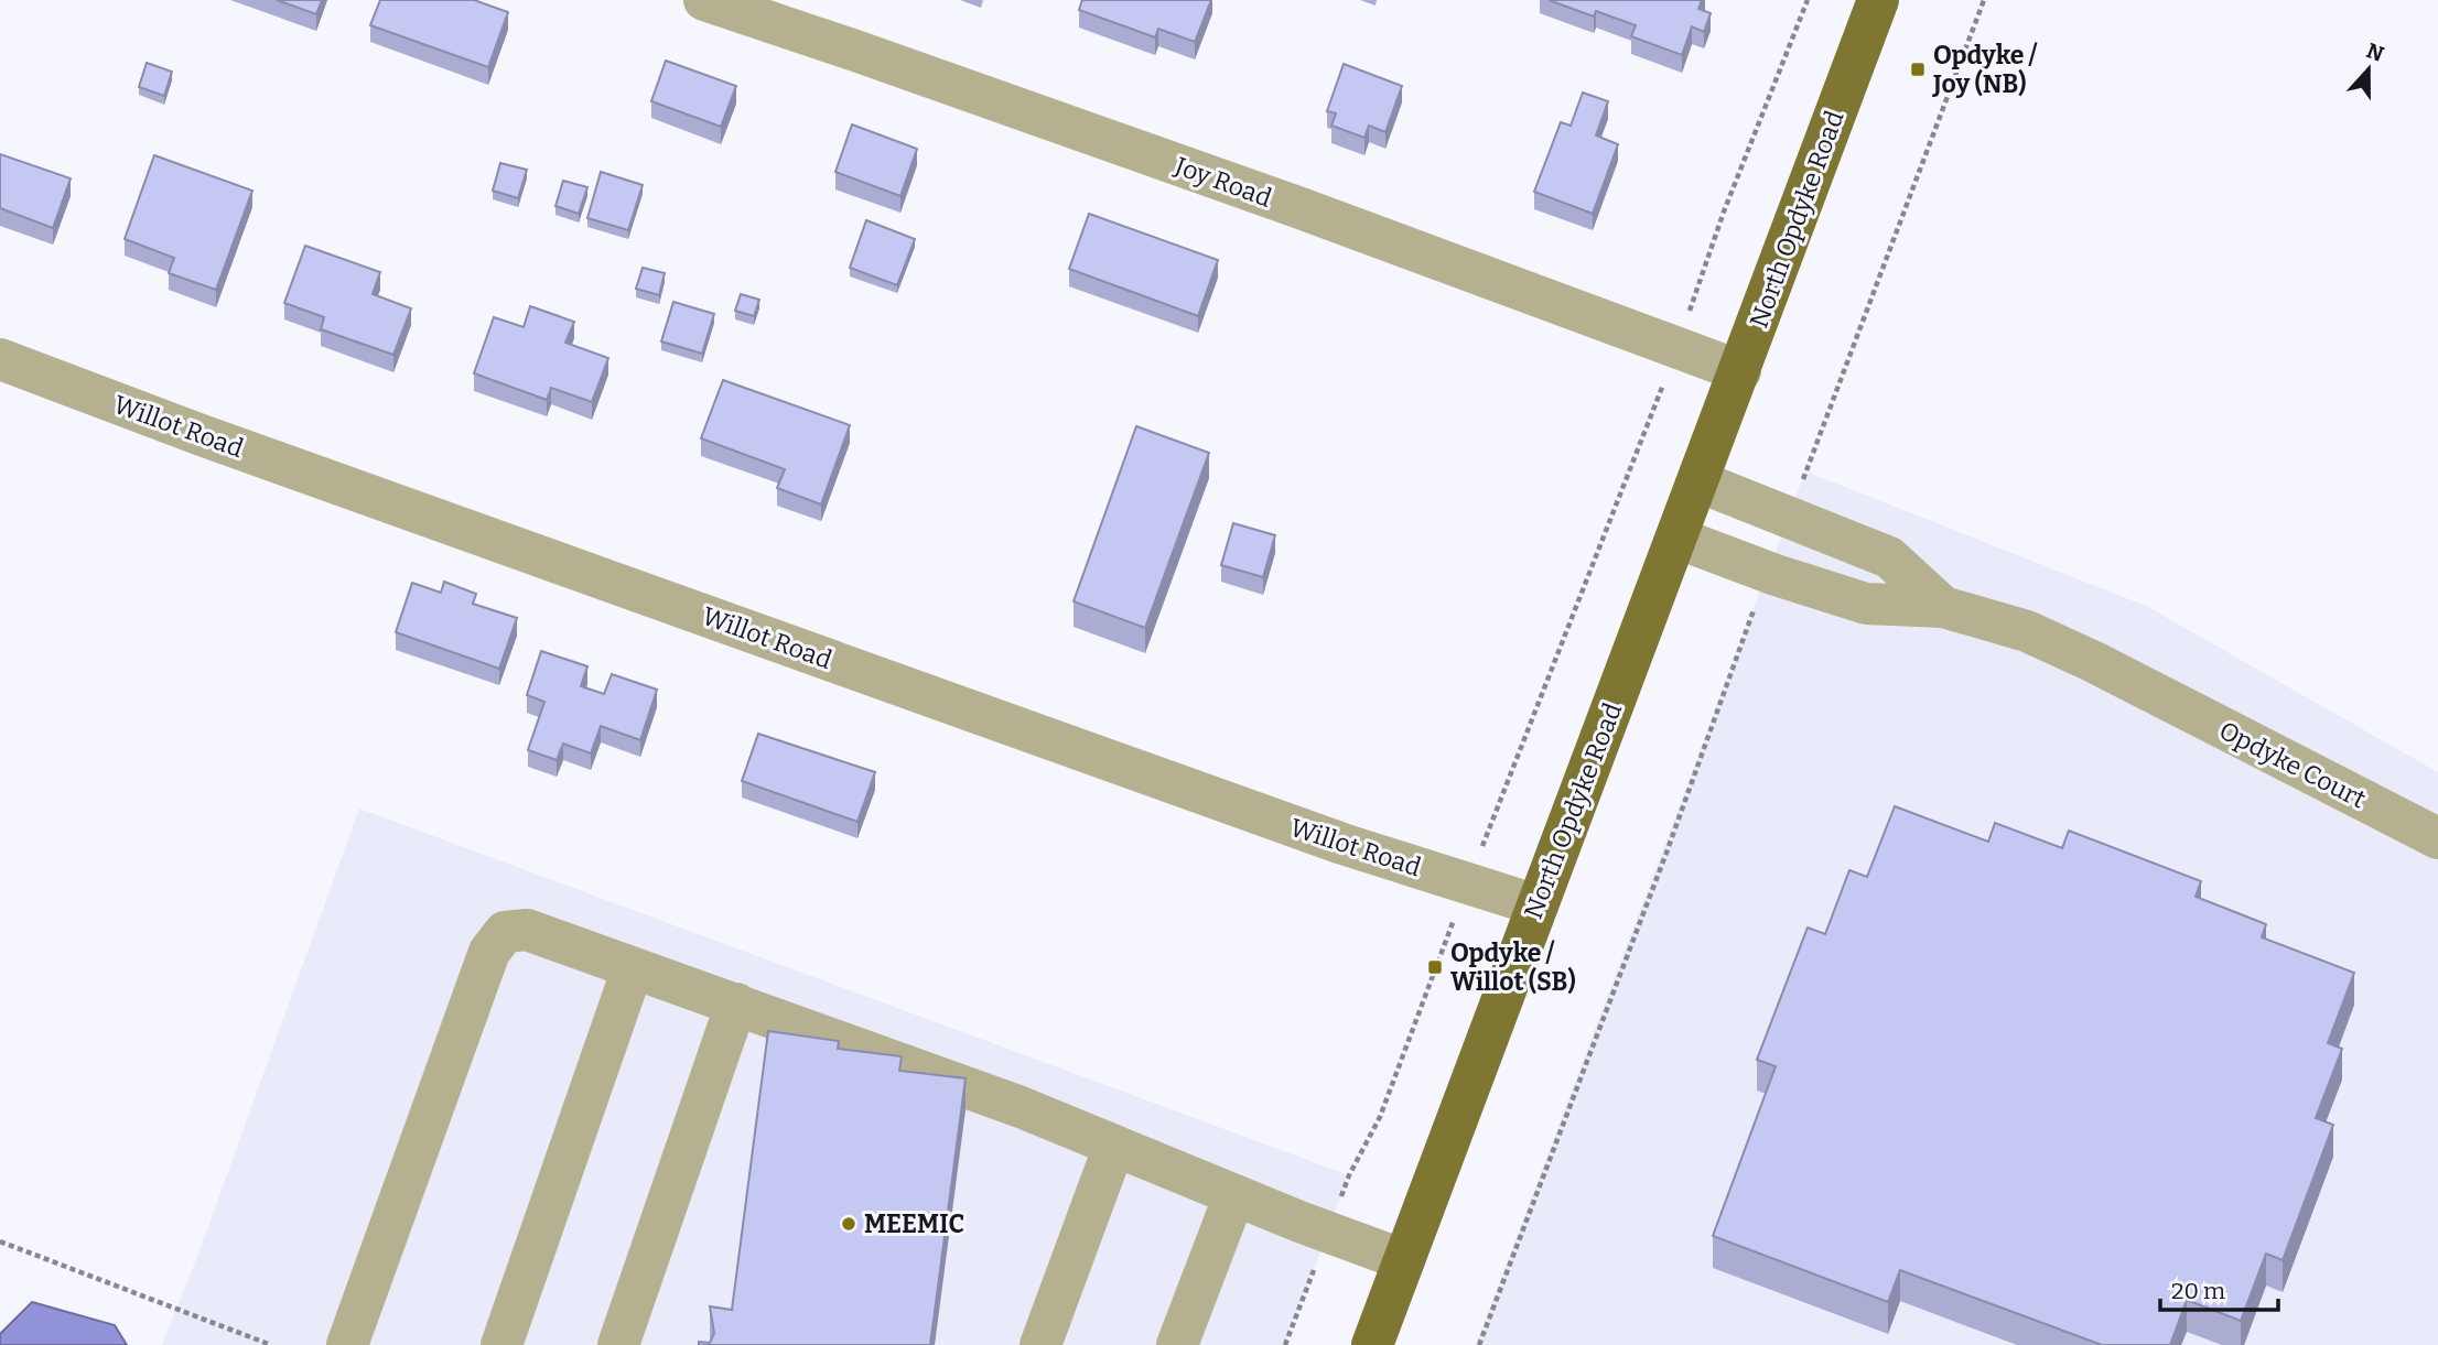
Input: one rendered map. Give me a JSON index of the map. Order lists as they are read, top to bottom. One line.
{"streets":{"main road":["North Opdyke Road"],"street":["Joy Road","Willot Road","Opdyke Court"]},"crossings":[["Joy Road","North Opdyke Road"],["North Opdyke Road","Willot Road"]],"places":{"transit":["Opdyke / Joy (NB)","Opdyke / Willot (SB)"],"other":["MEEMIC"]},"scale_bar":"20 m","north":"top"}
